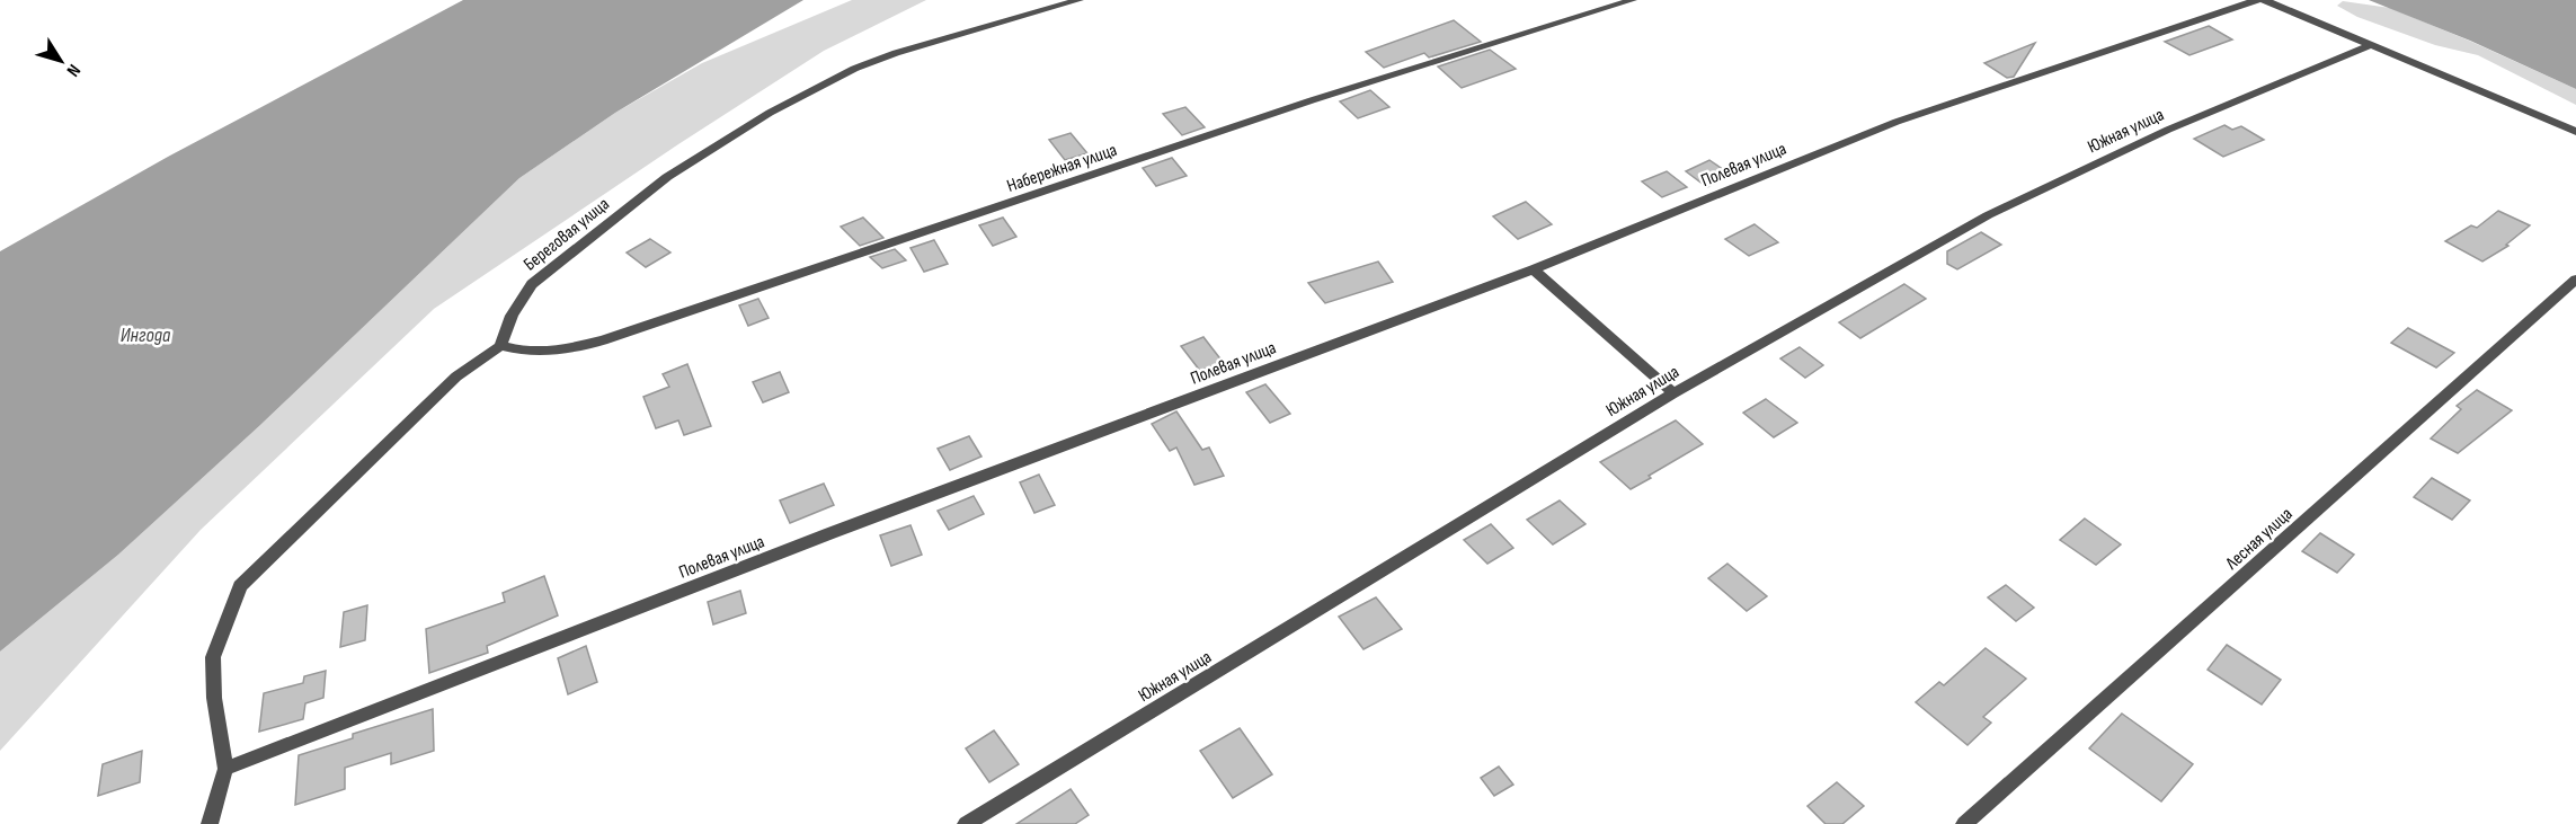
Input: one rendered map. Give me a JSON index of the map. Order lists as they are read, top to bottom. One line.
{"streets":{"street":["Южная улица","Полевая улица","Набережная улица","Береговая улица","Лесная улица"]},"crossings":[["Набережная улица","Береговая улица"]],"water":["Ингода"],"north":"bottom right"}
